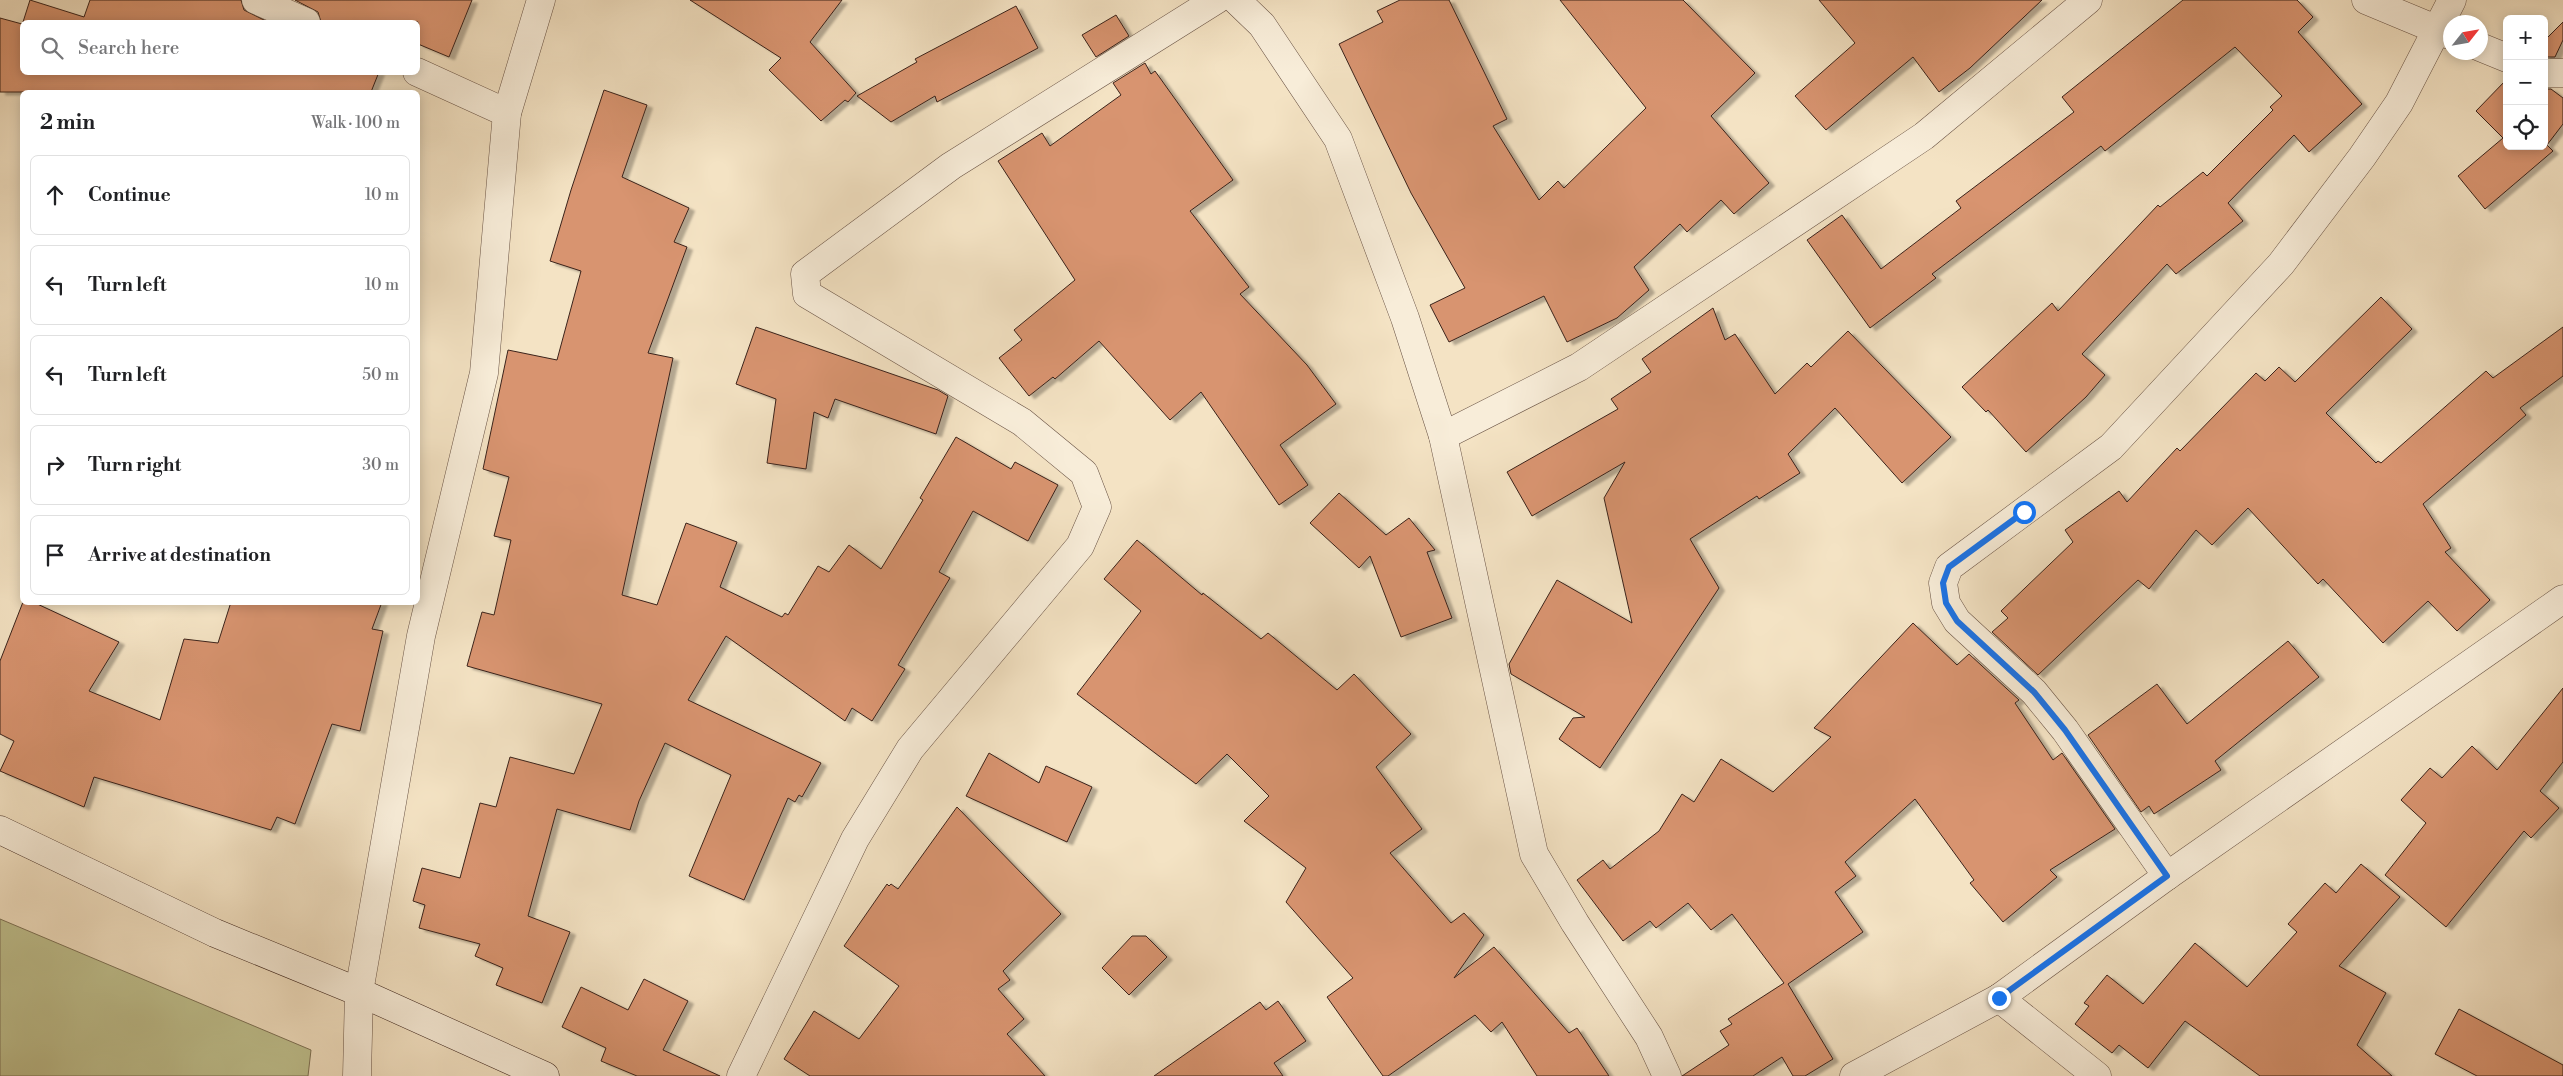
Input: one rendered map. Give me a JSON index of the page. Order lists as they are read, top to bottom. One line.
{"north":"top right","page":{"map_buttons":["+","−"],"search":"Search here","heading":["2 min","Walk · 100 m"],"list":[["Continue","10 m"],["Turn left","10 m"],["Turn left","50 m"],["Turn right","30 m"],"Arrive at destination"]}}
